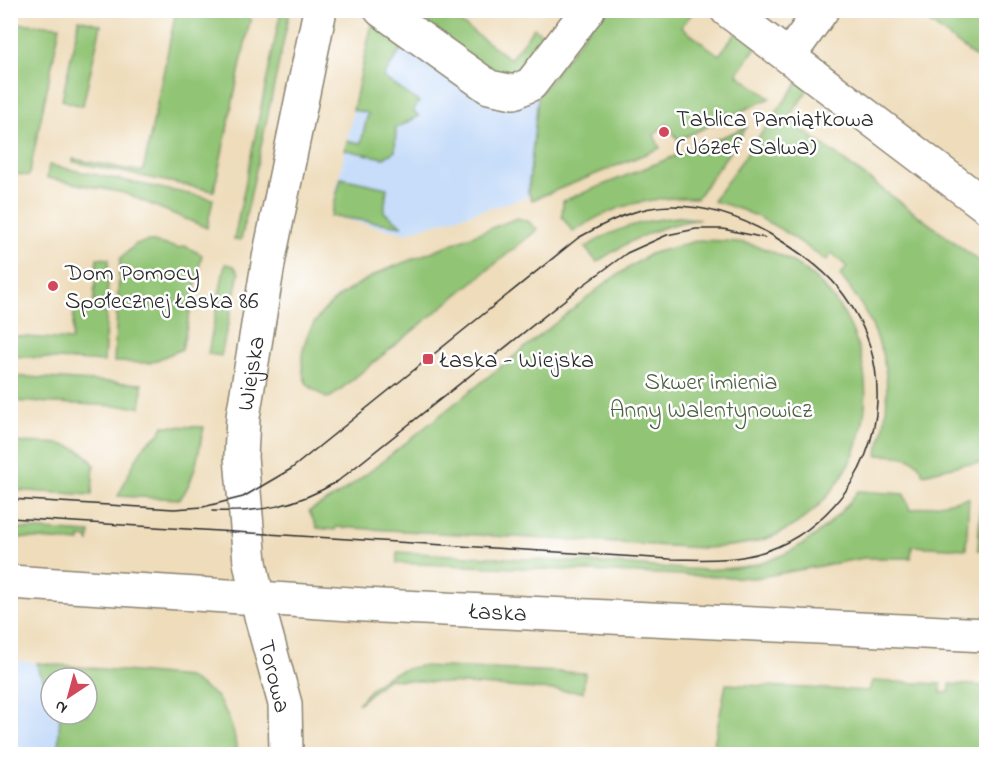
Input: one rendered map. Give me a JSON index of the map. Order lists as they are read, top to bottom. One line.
{"streets":{"street":["Wiejska","Łaska","Torowa"]},"crossings":[["Wiejska","Łaska"],["Wiejska","Torowa"],["Łaska","Torowa"]],"parks":["Skwer imienia Anny Walentynowicz"],"places":{"other":["Tablica Pamiątkowa (Józef Salwa)","Dom Pomocy Społecznej Łaska 86"],"transit":["Łaska - Wiejska"]},"north":"bottom left"}
